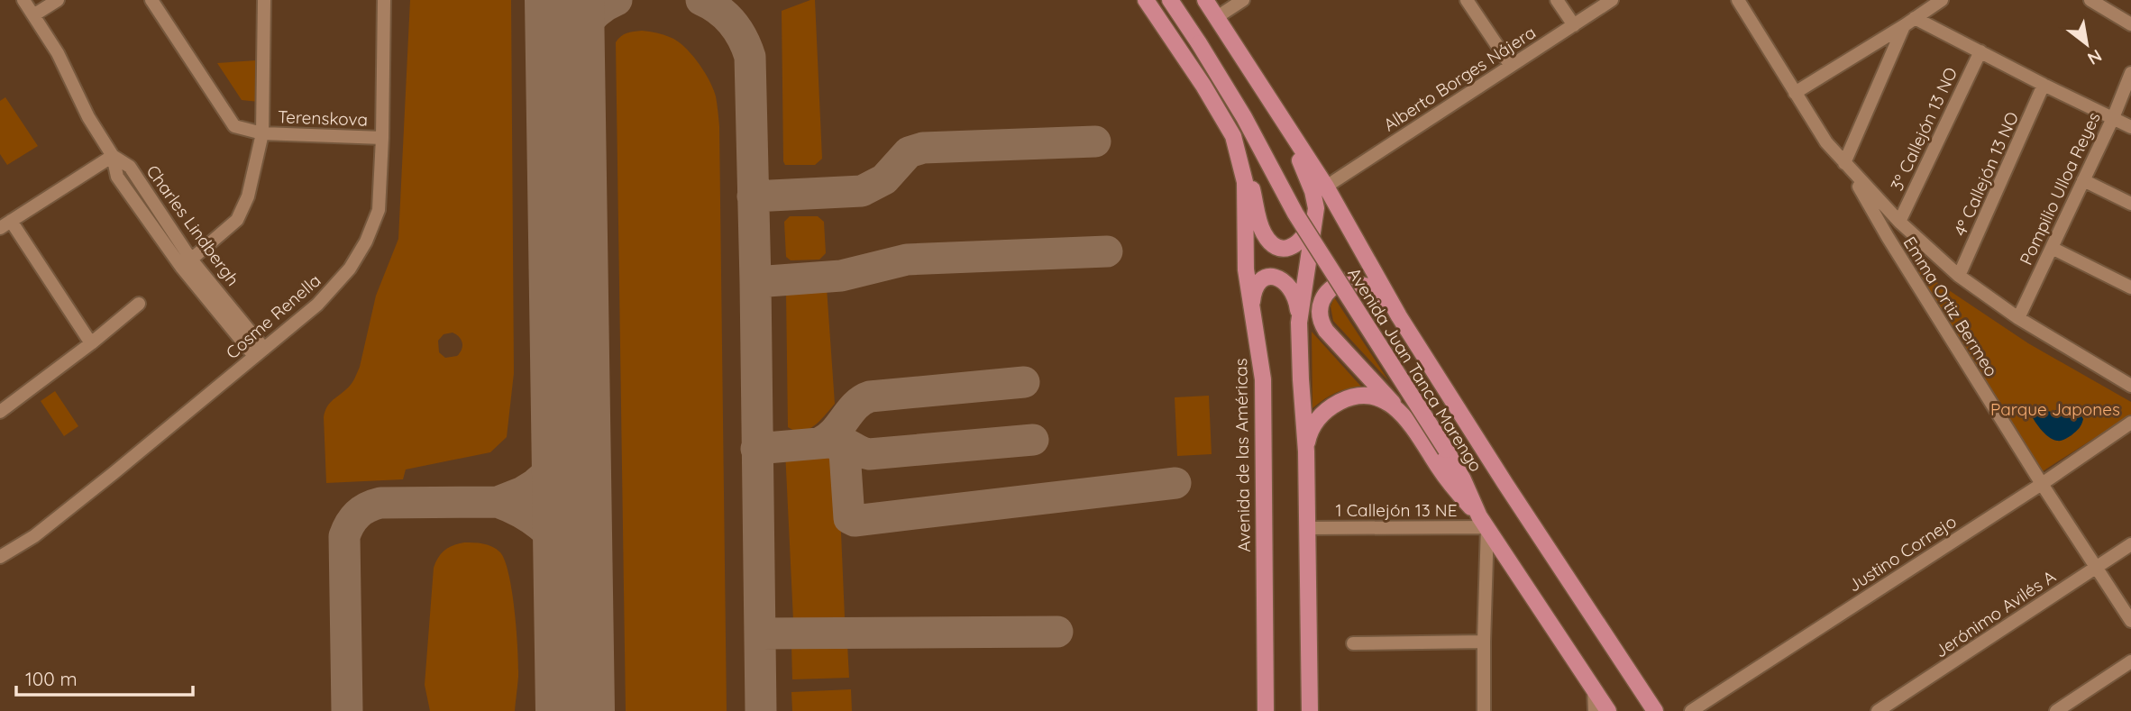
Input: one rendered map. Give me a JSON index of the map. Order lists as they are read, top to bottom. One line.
{"streets":{"main road":["Avenida Juan Tanca Marengo","Avenida de las Américas"],"street":["Alberto Borges Nájera","Terenskova","3º Callejón 13 NO","4º Callejón 13 NO","Pompilio Ulloa Reyes","Charles Lindbergh","Emma Ortiz Bermeo","Cosme Renella","1 Callejón 13 NE","Justino Cornejo","Jerónimo Avilés A"]},"crossings":[["Alberto Borges Nájera","Avenida Juan Tanca Marengo"],["Terenskova","Cosme Renella"],["Charles Lindbergh","Cosme Renella"],["Emma Ortiz Bermeo","Justino Cornejo"],["Emma Ortiz Bermeo","Jerónimo Avilés A"],["Avenida Juan Tanca Marengo","1 Callejón 13 NE"]],"parks":["Parque Japones"],"scale_bar":"100 m","north":"bottom right"}
